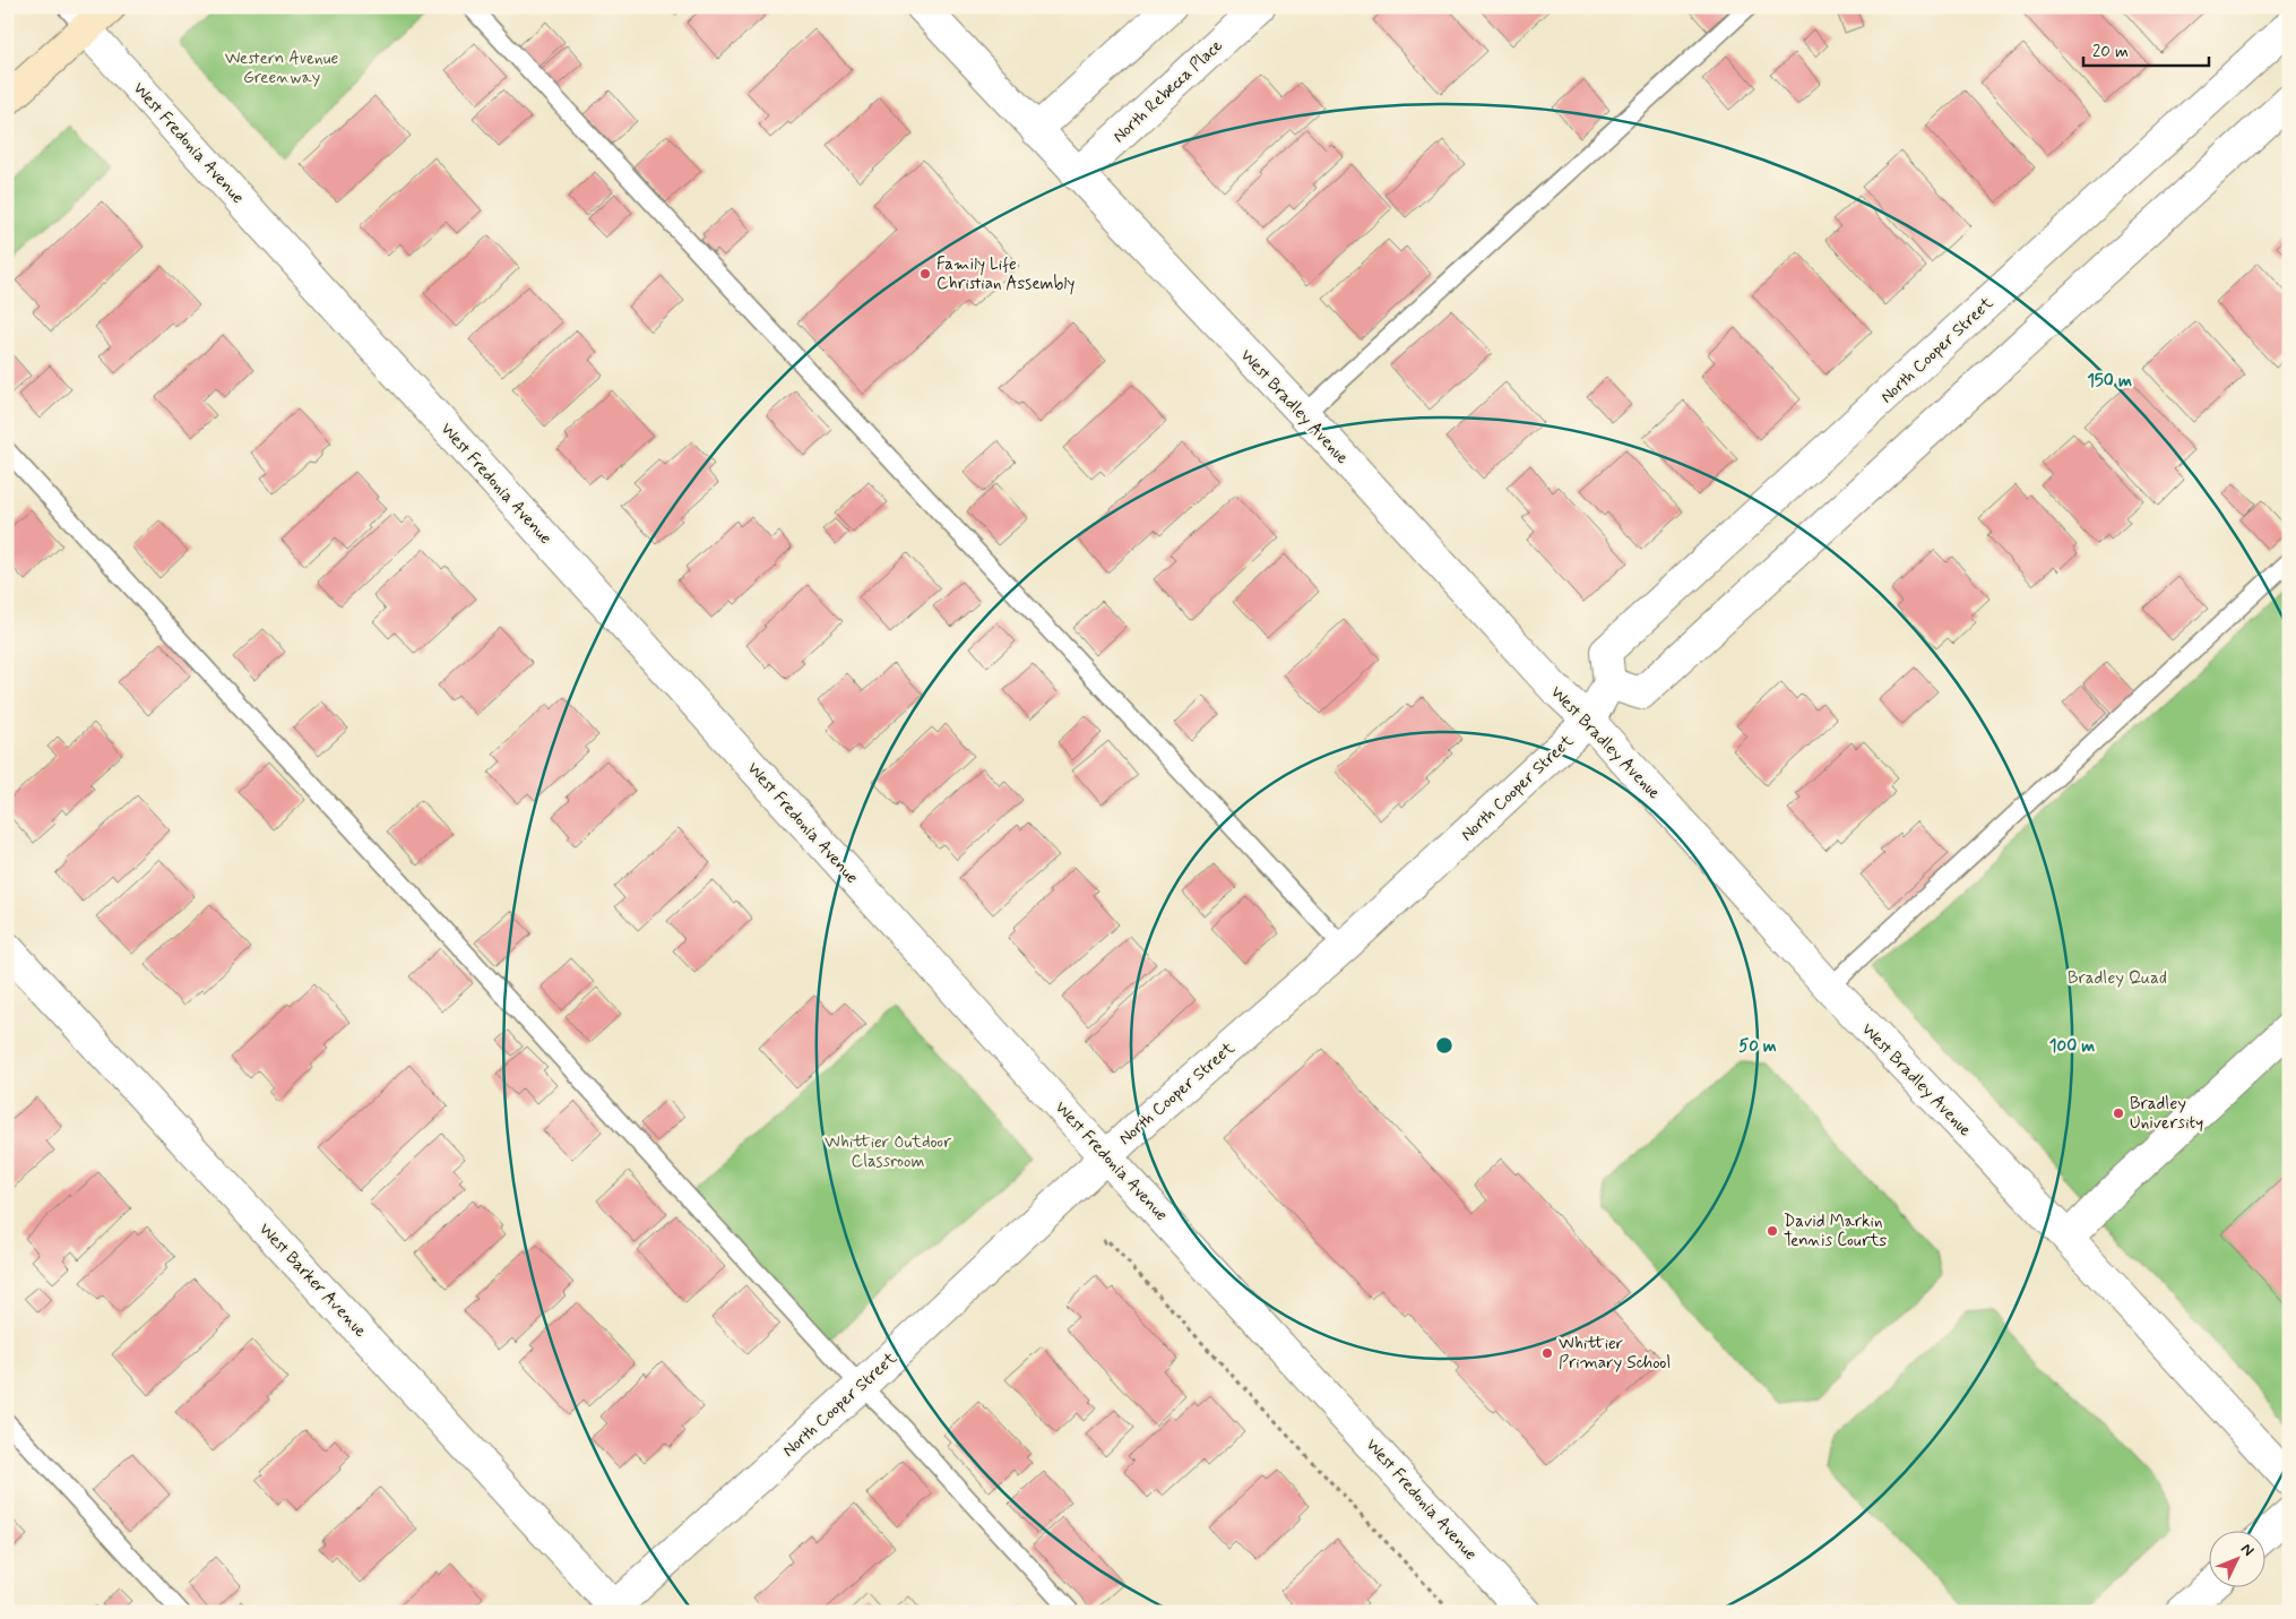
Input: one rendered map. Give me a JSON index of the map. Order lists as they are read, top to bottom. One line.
{"streets":{"street":["North Rebecca Place","West Fredonia Avenue","North Cooper Street","West Bradley Avenue","West Barker Avenue"]},"crossings":[["North Rebecca Place","West Bradley Avenue"],["West Fredonia Avenue","North Cooper Street"],["North Cooper Street","West Bradley Avenue"],["North Cooper Street","West Barker Avenue"]],"parks":["Western Avenue Greenway","Bradley Quad","Whittier Outdoor Classroom"],"places":["Family Life Christian Assembly","Bradley University","David Markin Tennis Courts","Whittier Primary School"],"scale_bar":"20 m","north":"top right","rings":["150 m","50 m","100 m"]}
